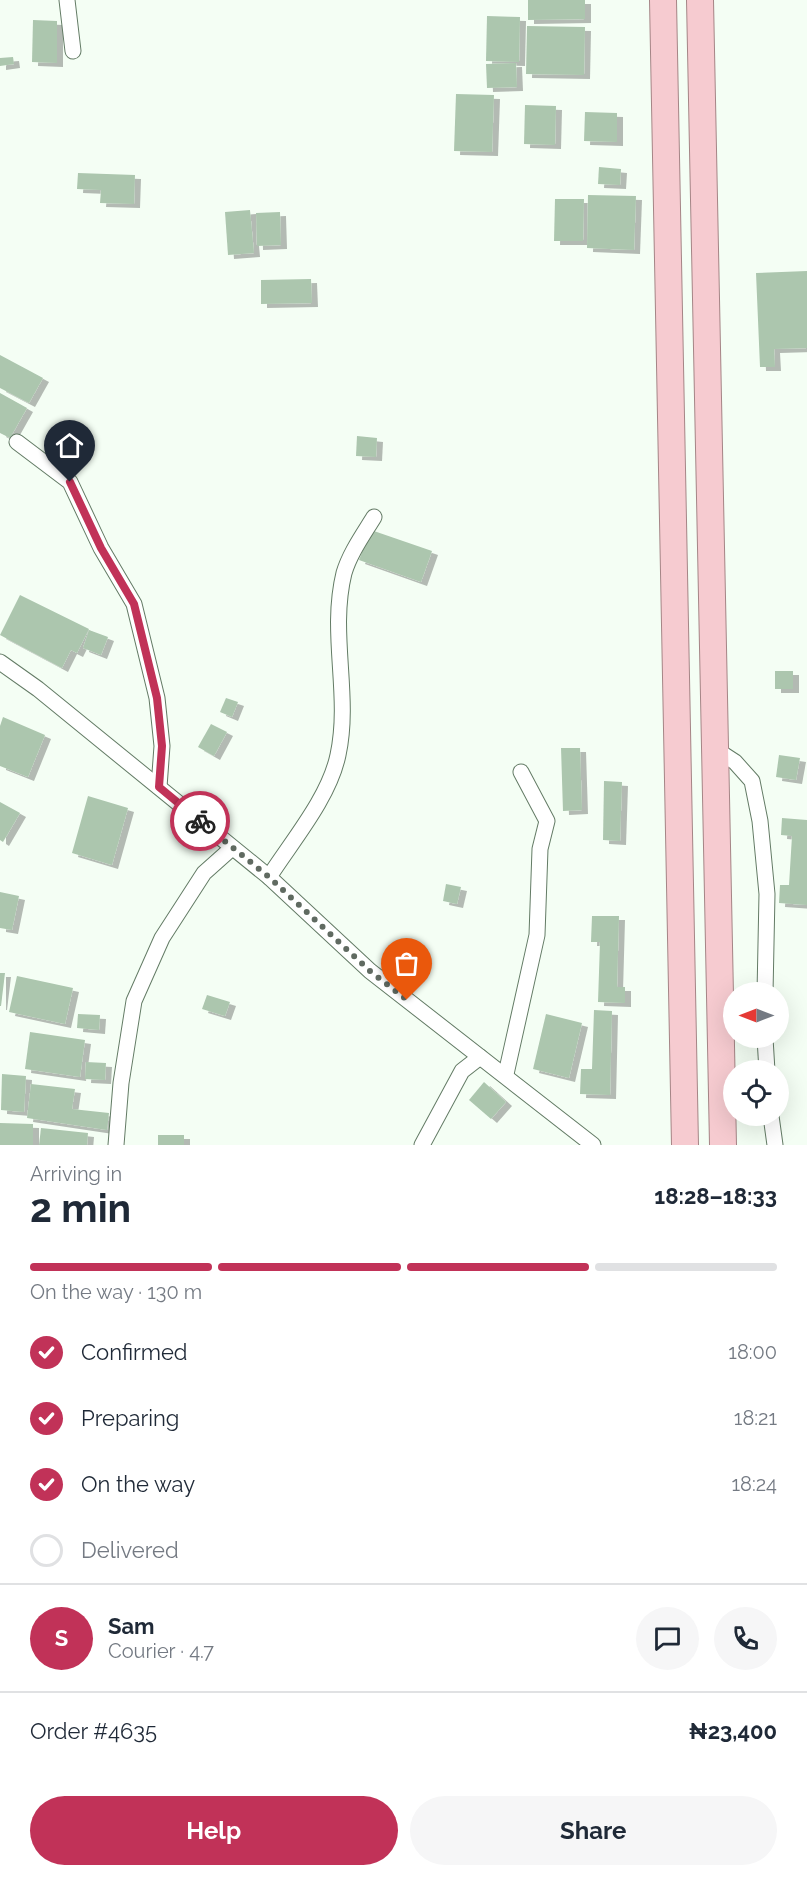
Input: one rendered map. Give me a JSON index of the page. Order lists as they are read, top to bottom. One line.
{"north":"left","page":{"heading":["2 min","Arriving in","18:28–18:33"],"panel":["Sam","Courier · 4.7","Order #4635","₦23,400"],"bar":"On the way · 130 m","list":[["Confirmed","18:00"],["Preparing","18:21"],["On the way","18:24"],"Delivered"],"round":"S","buttons":["Help","Share"]}}
